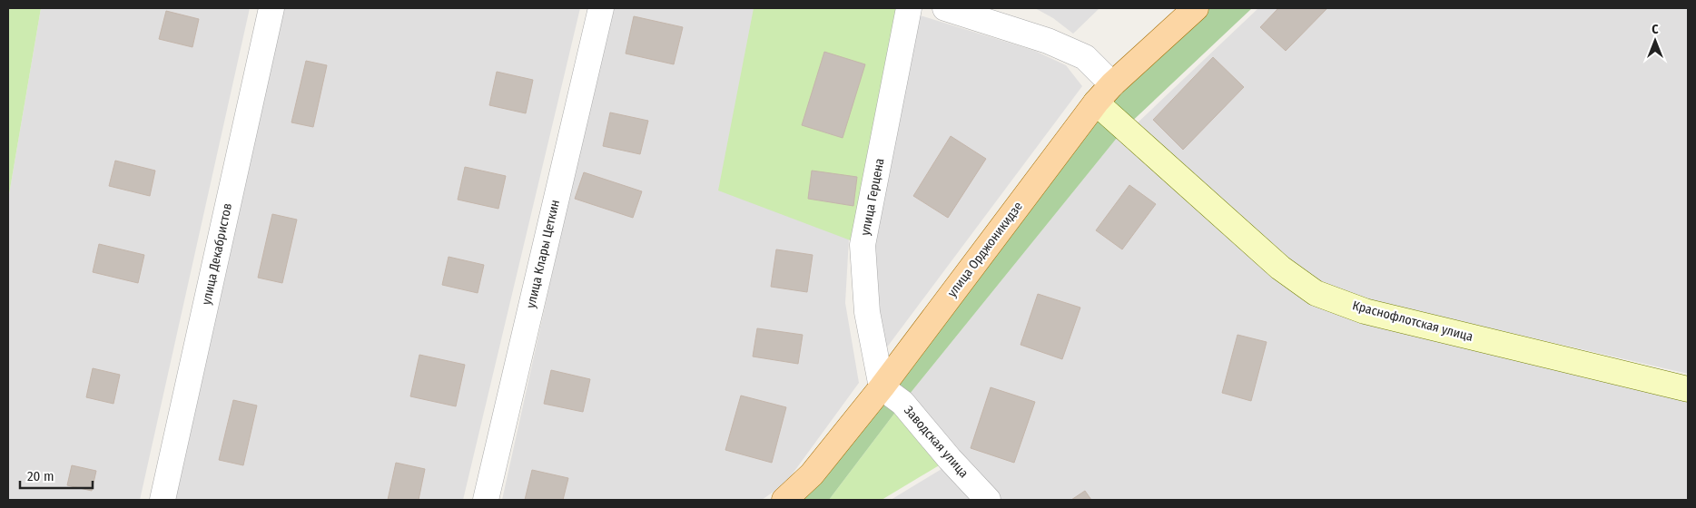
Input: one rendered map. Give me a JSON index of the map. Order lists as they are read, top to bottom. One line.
{"streets":{"main road":["улица Орджоникидзе"],"street":["улица Герцена","улица Декабристов","улица Клары Цеткин","Краснофлотская улица","Заводская улица"]},"crossings":[["улица Герцена","улица Орджоникидзе"],["улица Герцена","Заводская улица"],["улица Орджоникидзе","Краснофлотская улица"],["улица Орджоникидзе","Заводская улица"]],"scale_bar":"20 m","north":"top"}
